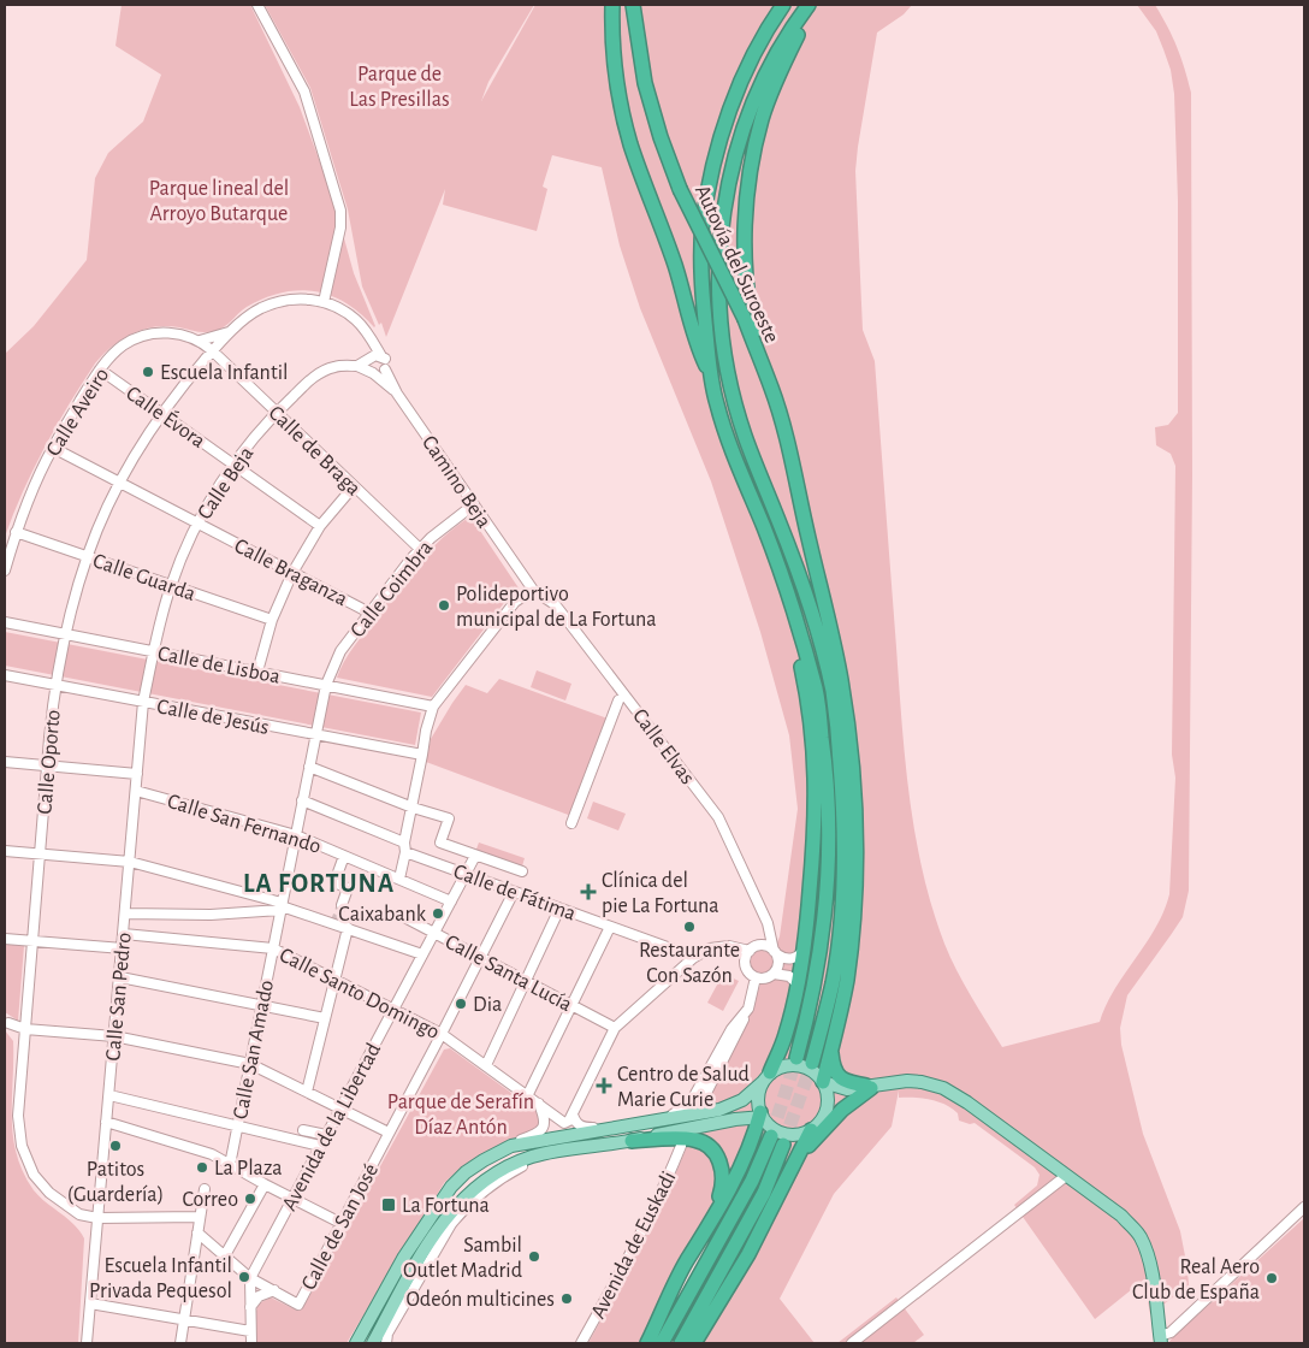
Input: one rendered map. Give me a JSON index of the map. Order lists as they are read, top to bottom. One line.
{"streets":{"highway":["Autovía del Suroeste"],"street":["Calle Aveiro","Calle Évora","Calle de Braga","Camino Beja","Calle Beja","Calle Braganza","Calle Guarda","Calle Coimbra","Calle de Lisboa","Calle de Jesús","Calle Elvas","Calle Oporto","Calle San Fernando","Calle de Fátima","Calle Santa Lucía","Calle Santo Domingo","Calle San Pedro","Calle San Amado","Avenida de la Libertad","Calle de San José","Avenida de Euskadi"]},"crossings":[["Calle Aveiro","Calle Évora"],["Calle Aveiro","Calle de Braga"],["Calle Aveiro","Calle Braganza"],["Calle Aveiro","Calle Guarda"],["Calle Aveiro","Calle Oporto"],["Calle Évora","Calle Beja"],["Calle Évora","Calle Oporto"],["Calle de Braga","Calle Beja"],["Calle de Braga","Calle Coimbra"],["Calle de Braga","Calle Oporto"],["Camino Beja","Calle Coimbra"],["Camino Beja","Calle Elvas"],["Camino Beja","Calle Oporto"],["Calle Beja","Calle Braganza"],["Calle Beja","Calle Guarda"],["Calle Beja","Calle de Lisboa"],["Calle Beja","Calle San Pedro"],["Calle Braganza","Calle Coimbra"],["Calle Braganza","Calle Oporto"],["Calle Guarda","Calle Oporto"],["Calle Coimbra","Calle de Lisboa"],["Calle Coimbra","Calle San Amado"],["Calle de Lisboa","Calle Oporto"],["Calle de Lisboa","Calle San Pedro"],["Calle de Lisboa","Calle San Amado"],["Calle de Jesús","Calle Oporto"],["Calle de Jesús","Calle San Pedro"],["Calle de Jesús","Calle San Amado"],["Calle Oporto","Calle San Pedro"],["Calle San Fernando","Calle San Pedro"],["Calle San Fernando","Calle San Amado"],["Calle San Fernando","Avenida de la Libertad"],["Calle de Fátima","Calle San Amado"],["Calle de Fátima","Avenida de la Libertad"],["Calle de Fátima","Calle de San José"],["Calle Santa Lucía","Avenida de la Libertad"],["Calle Santa Lucía","Calle de San José"],["Calle Santo Domingo","Calle San Pedro"],["Calle Santo Domingo","Calle San Amado"],["Calle Santo Domingo","Avenida de la Libertad"],["Calle Santo Domingo","Calle de San José"]],"districts":["LA FORTUNA"],"parks":["Parque de Las Presillas","Parque lineal del Arroyo Butarque","Parque de Serafín Díaz Antón"],"places":{"other":["Escuela Infantil","Polideportivo municipal de La Fortuna","Caixabank","Restaurante Con Sazón","Dia","Patitos (Guardería)","La Plaza","Correo","Sambil Outlet Madrid","Escuela Infantil Privada Pequesol","Real Aero Club de España","Odeón multicines"],"health":["Clínica del pie La Fortuna","Centro de Salud Marie Curie"],"transit":["La Fortuna"]}}
